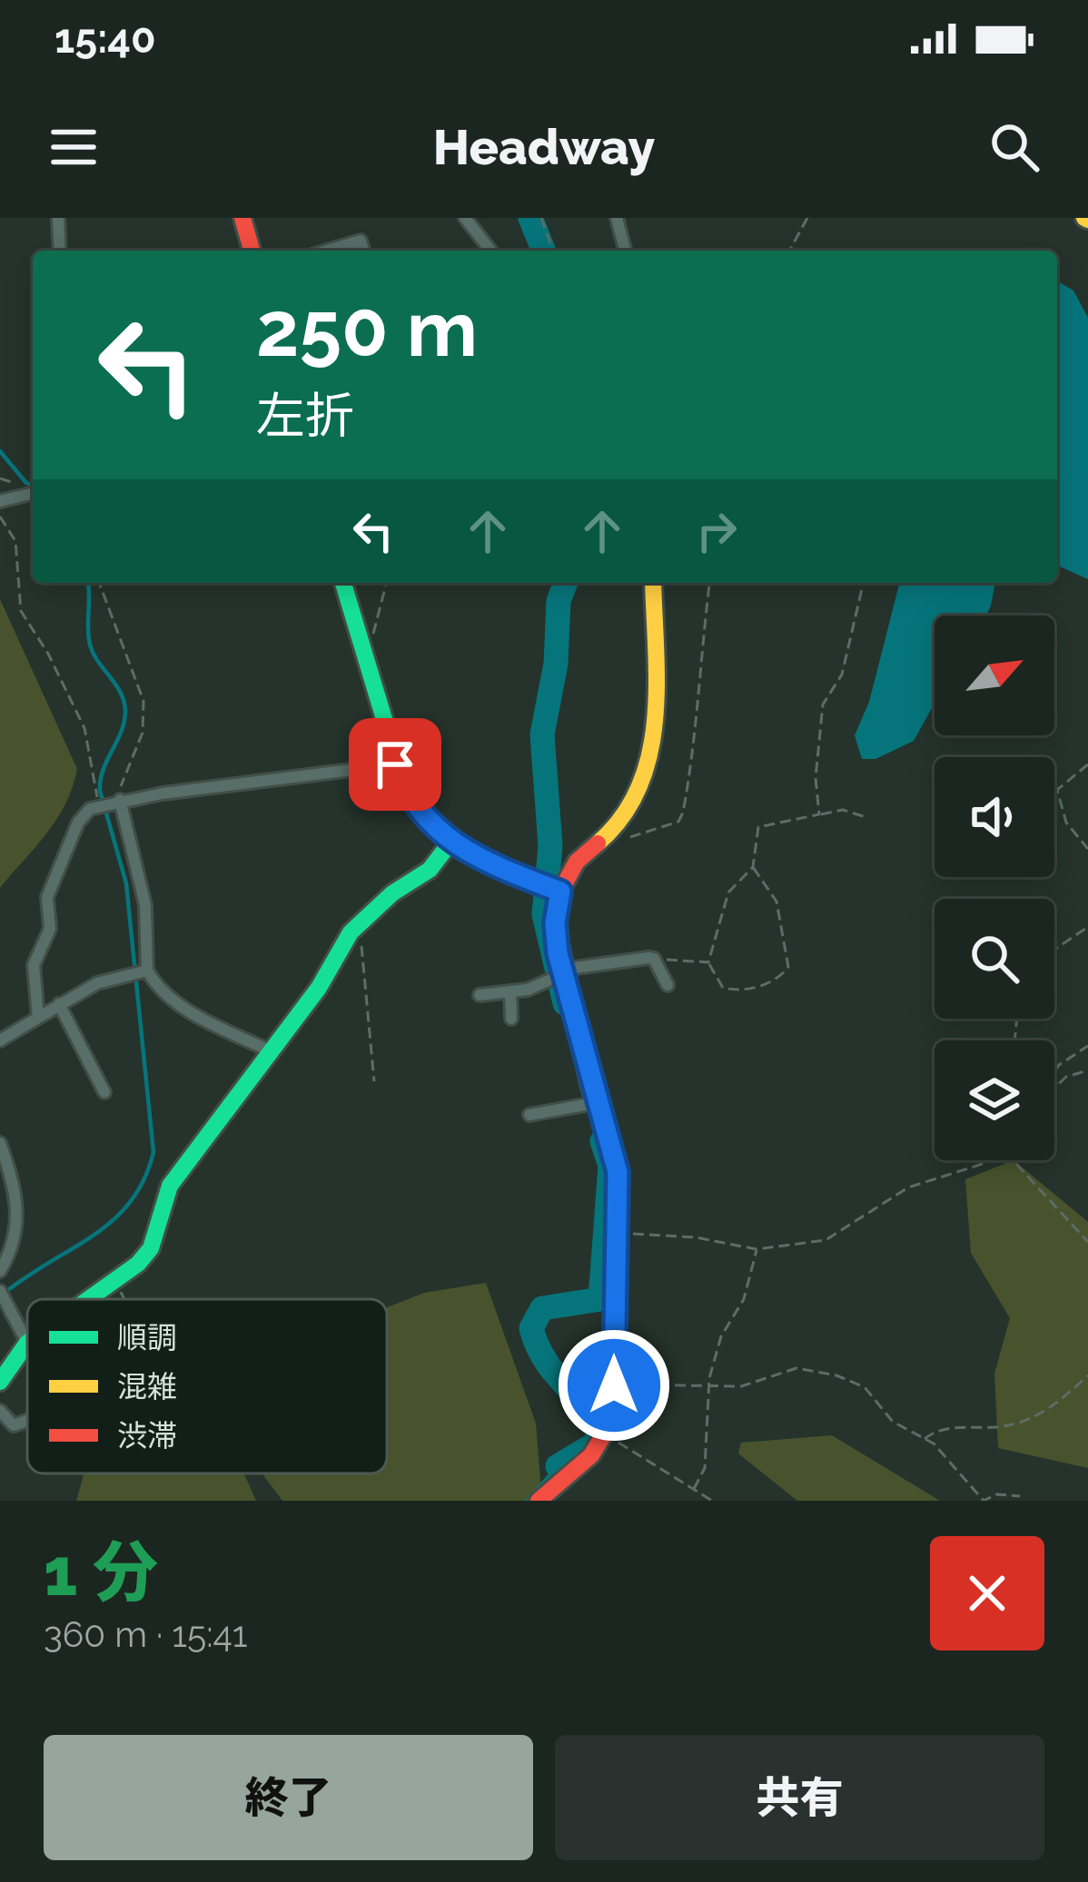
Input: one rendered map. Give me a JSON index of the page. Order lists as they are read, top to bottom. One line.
{"legend":["順調","混雑","渋滞"],"north":"top right","page":{"status":"15:40","header":"Headway","turn":["250 m","左折"],"heading":["1 分","360 m · 15:41"],"buttons":["終了","共有"]}}
